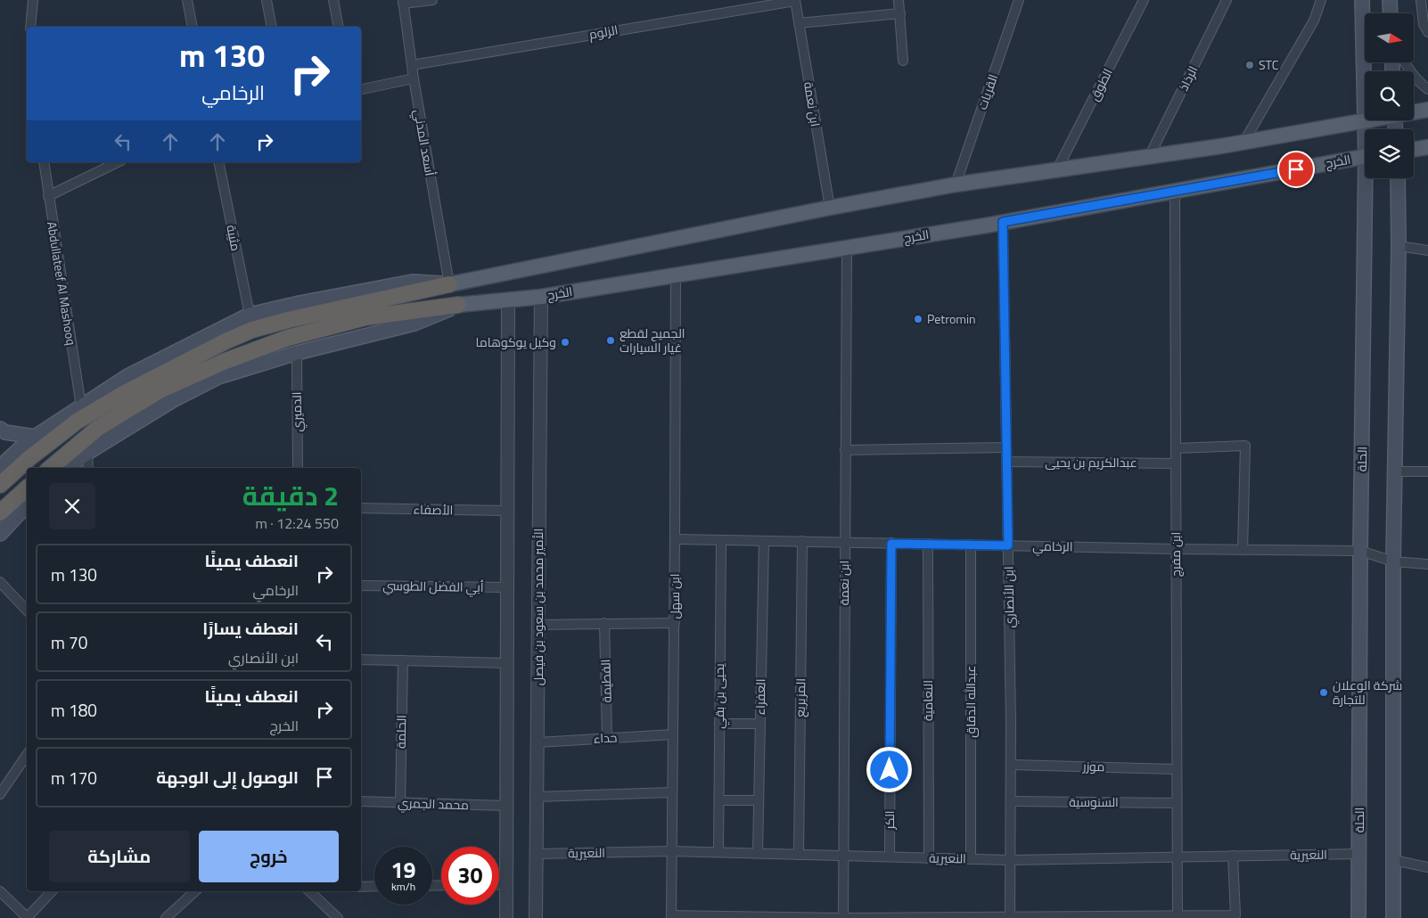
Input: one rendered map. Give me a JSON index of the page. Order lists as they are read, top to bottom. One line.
{"streets":{"main road":["الخرج","الحلة"],"street":["الزلوم","الرذاذ","الطوق","القريات","ابن نعمة","أسعد المدني","مثيبة","Abdullateef Al Mashooq","الدميري","عبدالكريم بن يحيى","الأصفاء","الرخامي","ابن مفرج","أبي الفضل الطوسي","ابن سهل","ابن الأنصاري","الأمير محمد بن سعود بن فيصل","الفطيمة","يحيى بن بقي","العفراء","المزيريع","النعامية","عبدالله الدقاق","الحلمة","حداء","موزر","السنوسية","محمد الجمري","الكر","النعيرية"]},"crossings":[["الزلوم","ابن نعمة"],["الزلوم","أسعد المدني"],["ابن نعمة","الخرج"],["ابن نعمة","الرخامي"],["ابن نعمة","النعيرية"],["الخرج","ابن مفرج"],["الخرج","ابن سهل"],["الخرج","ابن الأنصاري"],["الخرج","الأمير محمد بن سعود بن فيصل"],["الحلة","الرخامي"],["الحلة","النعيرية"],["عبدالكريم بن يحيى","ابن مفرج"],["عبدالكريم بن يحيى","ابن الأنصاري"],["الرخامي","ابن مفرج"],["الرخامي","ابن سهل"],["الرخامي","ابن الأنصاري"],["الرخامي","يحيى بن بقي"],["الرخامي","العفراء"],["الرخامي","المزيريع"],["الرخامي","النعامية"],["الرخامي","عبدالله الدقاق"],["الرخامي","الكر"],["ابن مفرج","موزر"],["ابن مفرج","السنوسية"],["ابن مفرج","النعيرية"],["ابن سهل","حداء"],["ابن سهل","النعيرية"],["ابن الأنصاري","موزر"],["ابن الأنصاري","السنوسية"],["ابن الأنصاري","النعيرية"],["الأمير محمد بن سعود بن فيصل","حداء"],["الأمير محمد بن سعود بن فيصل","النعيرية"],["الفطيمة","حداء"],["يحيى بن بقي","النعيرية"],["العفراء","النعيرية"],["المزيريع","النعيرية"],["النعامية","النعيرية"],["عبدالله الدقاق","النعيرية"],["الحلمة","محمد الجمري"],["الكر","النعيرية"]],"places":["STC","Petromin","الجميح لقطع غيار السيارات","وكيل يوكوهاما","شركة الوعلان للتجارة"],"north":"right","page":{"turn":["130 m","الرخامي"],"heading":["2 دقيقة","550 m · 12:24"],"list":[{"name":"انعطف يمينًا","note":"الرخامي","value":"130 m"},{"name":"انعطف يسارًا","note":"ابن الأنصاري","value":"70 m"},{"name":"انعطف يمينًا","note":"الخرج","value":"180 m"},{"name":"الوصول إلى الوجهة","value":"170 m"}],"buttons":["خروج","مشاركة"],"speed":"19 km/h","limit":"30"}}
